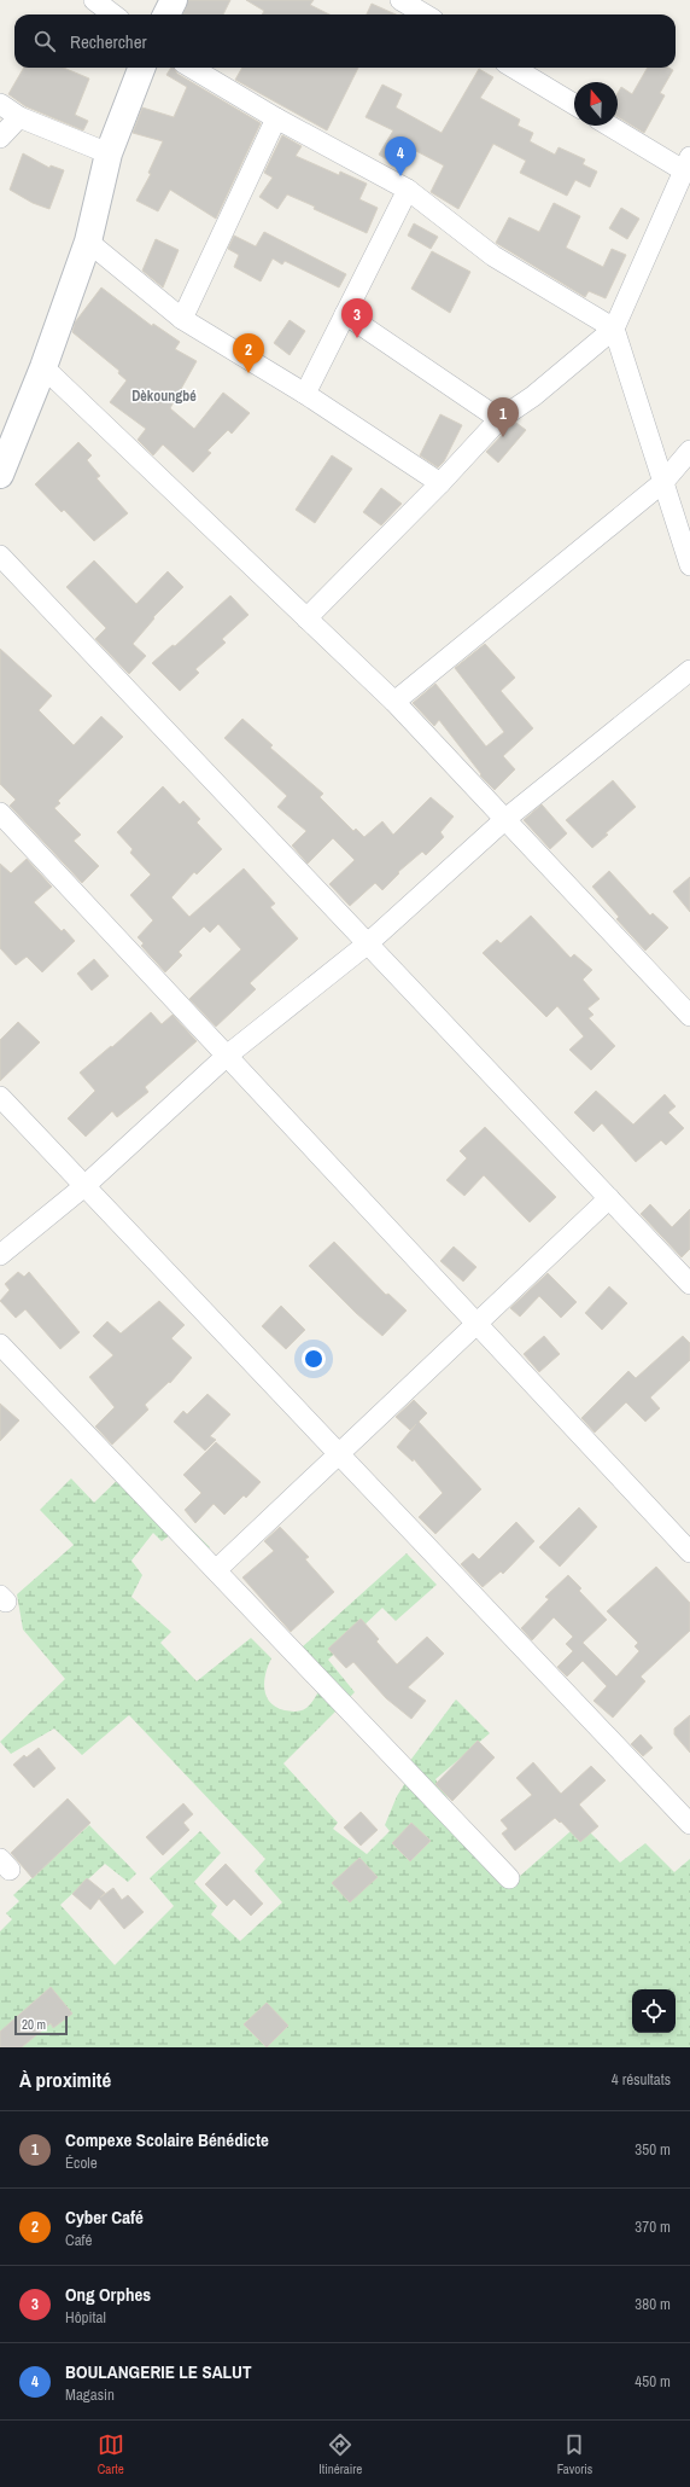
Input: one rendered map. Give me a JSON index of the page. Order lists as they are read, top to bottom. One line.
{"districts":["Dèkoungbé"],"scale_bar":"20 m","north":"top","page":{"search":"Rechercher","pins":["4","3","2","1"],"scale":"20 m","heading":["À proximité","4 résultats"],"list":[{"mark":"1","name":"Compexe Scolaire Bénédicte","note":"École","value":"350 m"},{"mark":"2","name":"Cyber Café","note":"Café","value":"370 m"},{"mark":"3","name":"Ong Orphes","note":"Hôpital","value":"380 m"},{"mark":"4","name":"BOULANGERIE LE SALUT","note":"Magasin","value":"450 m"}],"nav":["Carte","Itinéraire","Favoris"]}}
